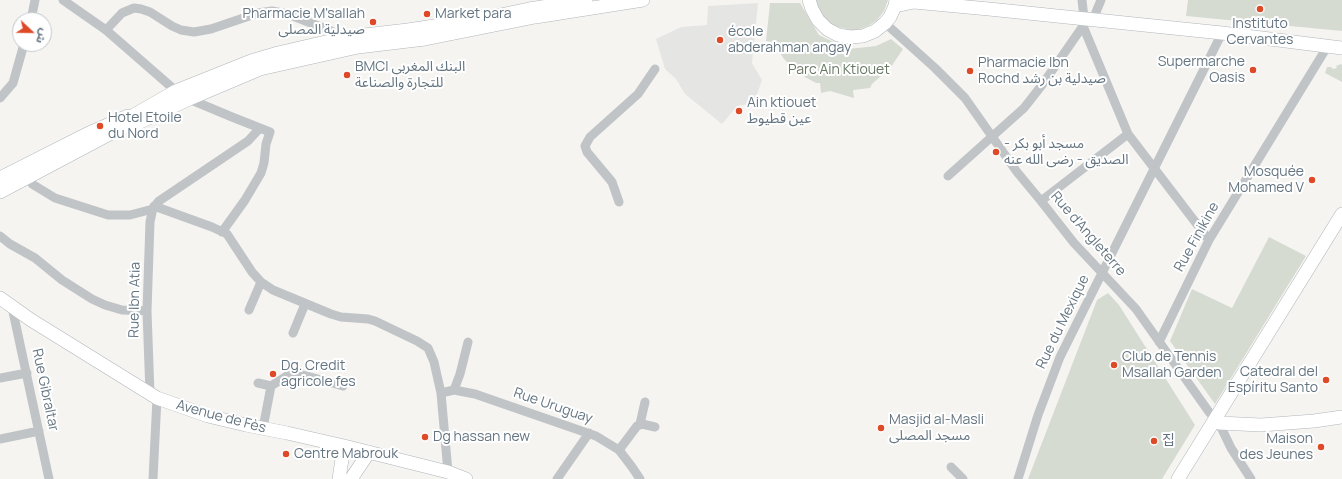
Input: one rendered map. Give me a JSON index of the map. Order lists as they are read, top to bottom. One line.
{"streets":{"main road":["Avenue de Fès"],"street":["Rue d'Angleterre","Rue Finikine","Rue Ibn Atia","Rue du Mexique","Rue Gibraltar","Rue Uruguay"]},"crossings":[["Rue d'Angleterre","Rue Finikine"],["Rue d'Angleterre","Rue du Mexique"],["Rue Ibn Atia","Avenue de Fès"],["Rue Gibraltar","Avenue de Fès"]],"parks":["Parc Ain Ktiouet"],"places":["Instituto Cervantes","Market para","Pharmacie M'sallah صيدلية المصلى","école abderahman angay","Supermarche Oasis","Pharmacie Ibn Rochd صيدلية بن رشد","BMCI البنك المغربي للتجارة والصناعة","Ain ktiouet عين قطيوط","Hotel Etoile du Nord","- مسجد أبو بكر الصديق - رضى الله عنه","Mosquée Mohamed V","Club de Tennis Msallah Garden","Dg. Credit agricole fes","Catedral del Espíritu Santo","Masjid al-Masli مسجد المصلى","Dg hassan new","집","Maison des Jeunes","Centre Mabrouk"],"north":"right"}
